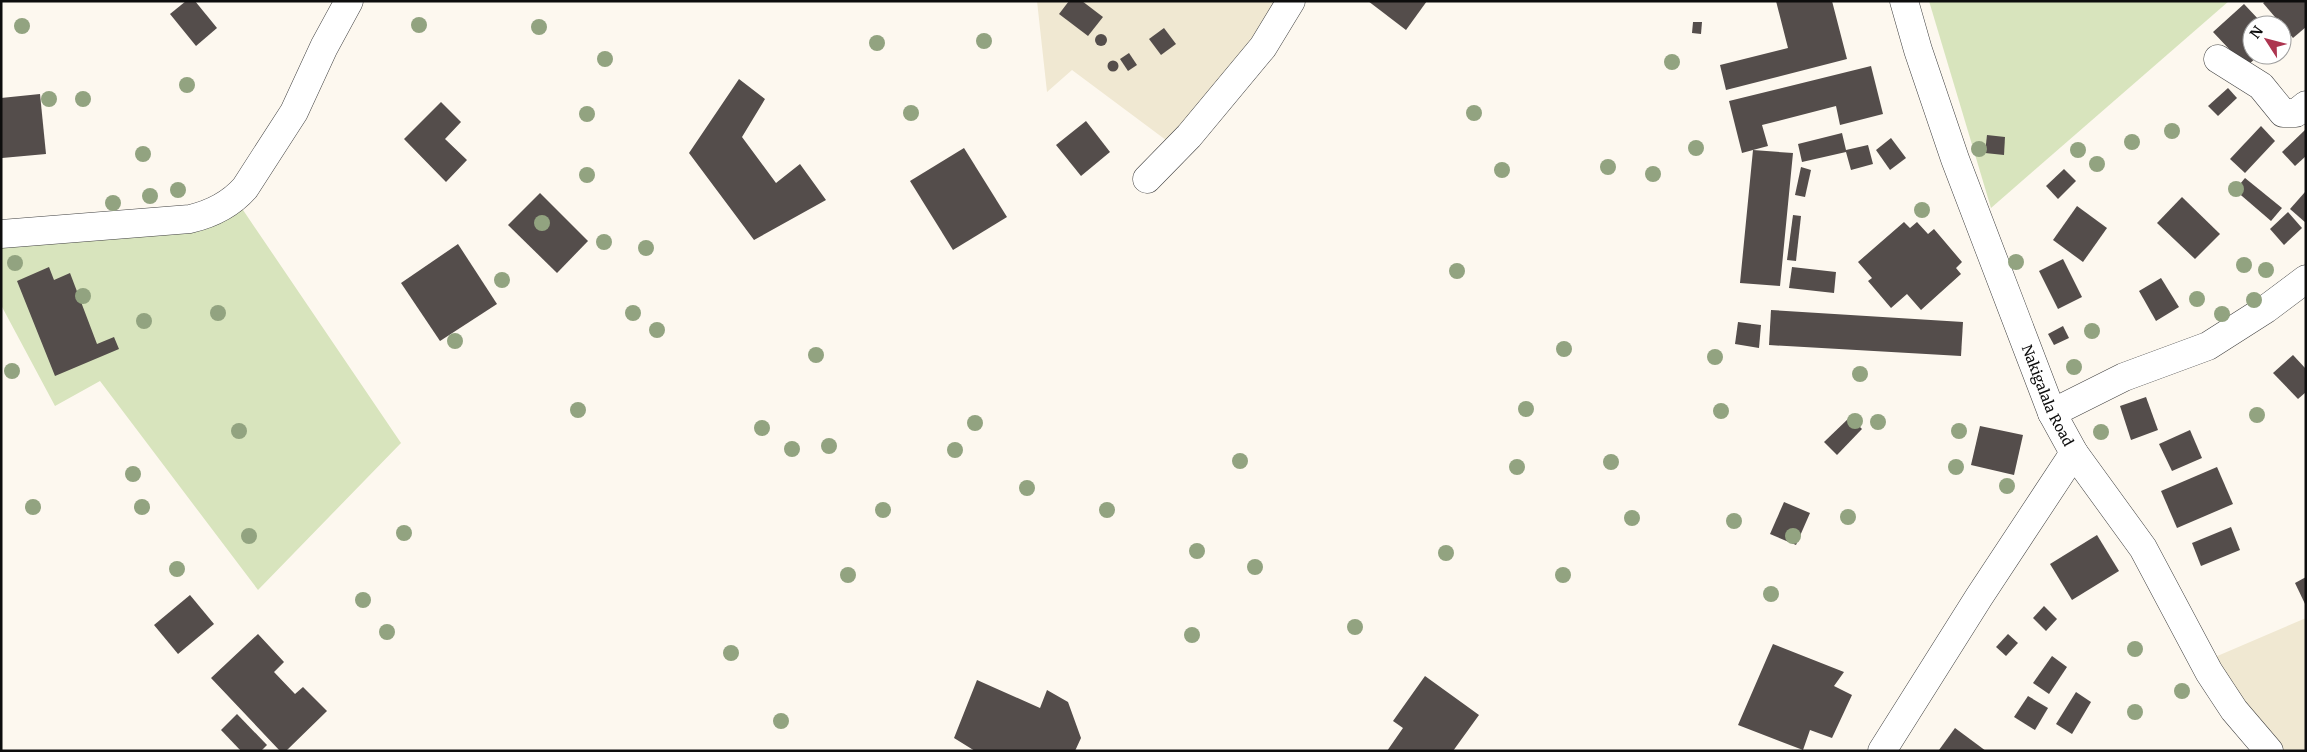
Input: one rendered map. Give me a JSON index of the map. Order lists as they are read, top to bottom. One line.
{"streets":{"street":["Nakigalala Road"]},"north":"top left"}
